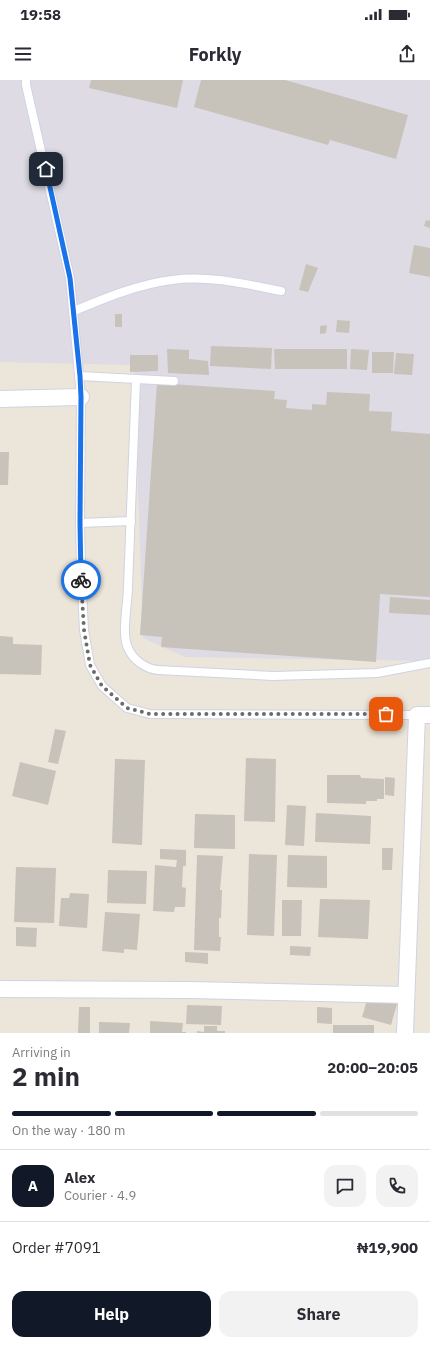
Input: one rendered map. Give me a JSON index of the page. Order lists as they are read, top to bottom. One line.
{"page":{"status":"19:58","header":"Forkly","heading":["2 min","Arriving in","20:00–20:05"],"panel":["Alex","Courier · 4.9","Order #7091","₦19,900"],"bar":"On the way · 180 m","round":"A","buttons":["Help","Share"]}}
